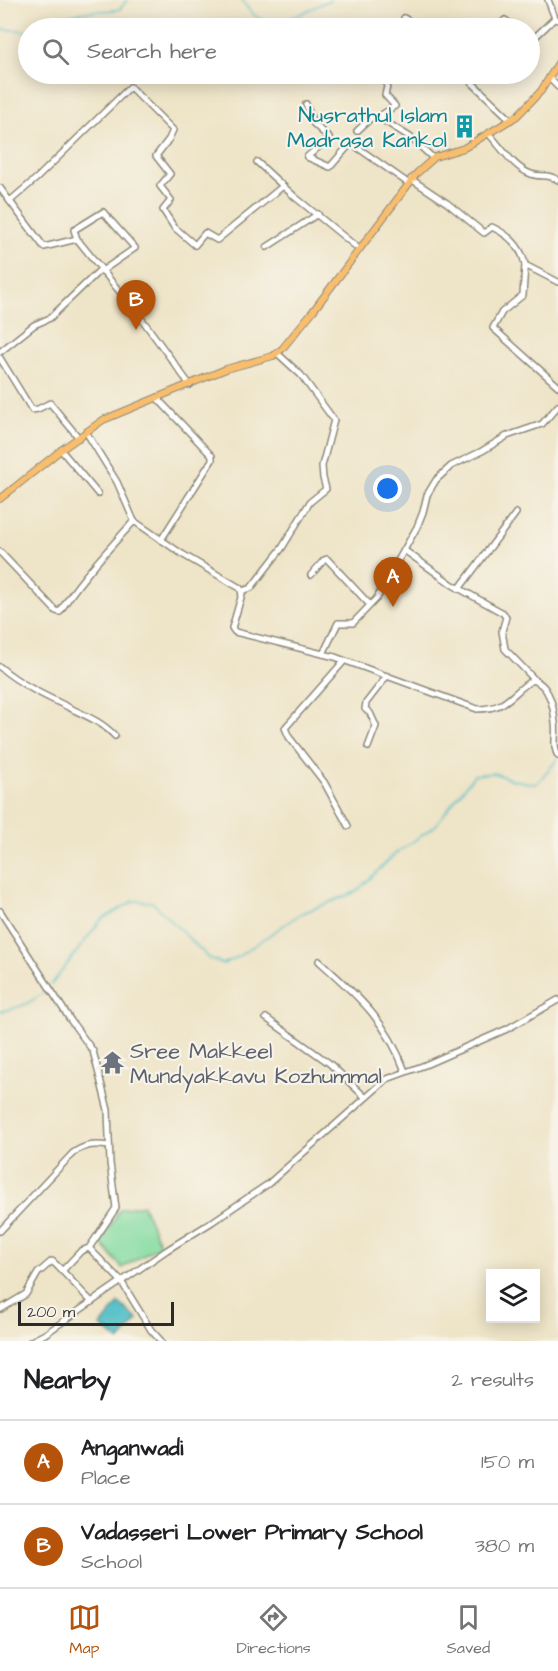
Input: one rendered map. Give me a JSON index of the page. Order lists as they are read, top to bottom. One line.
{"places":{"building":["Nusrathul Islam Madrasa Kankol"],"temple":["Sree Makkeel Mundyakkavu Kozhummal"]},"scale_bar":"200 m","page":{"search":"Search here","pins":["B","A"],"scale":"200 m","heading":["Nearby","2 results"],"list":[{"mark":"A","name":"Anganwadi","note":"Place","value":"150 m"},{"mark":"B","name":"Vadasseri Lower Primary School","note":"School","value":"380 m"}],"nav":["Map","Directions","Saved"]}}
